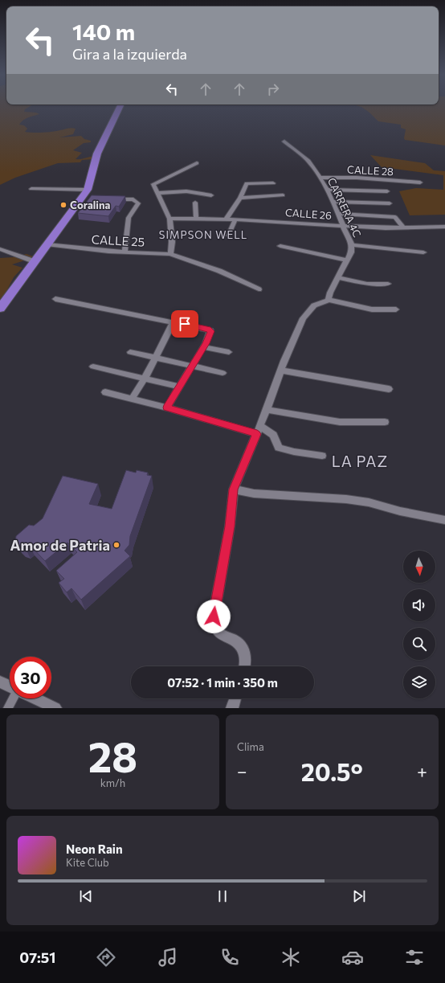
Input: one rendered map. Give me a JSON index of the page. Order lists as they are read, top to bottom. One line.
{"streets":{"street":["CALLE 28","CARRERA 4C","CALLE 26","CALLE 25"]},"crossings":[["CALLE 28","CARRERA 4C"],["CARRERA 4C","CALLE 26"]],"districts":["SIMPSON WELL","LA PAZ"],"places":["Coralina","Amor de Patria"],"north":"bottom","page":{"turn":["140 m","Gira a la izquierda"],"limit":"30","trip":"07:52 · 1 min · 350 m","tile":[["28","km/h"],"Clima"],"heat":["−","20.5°","+"],"song":["Neon Rain","Kite Club"],"tabs":"07:51"}}
